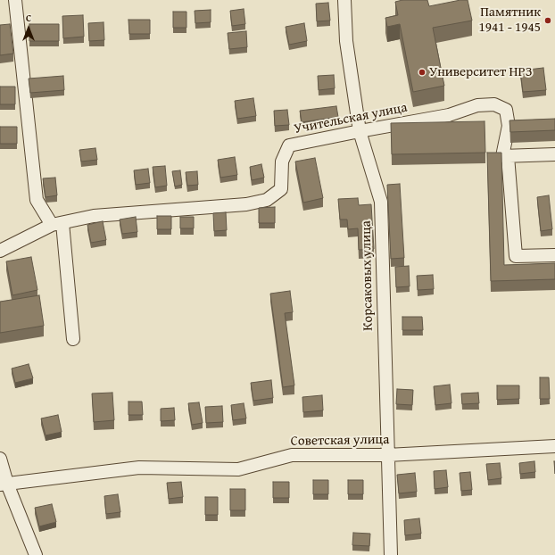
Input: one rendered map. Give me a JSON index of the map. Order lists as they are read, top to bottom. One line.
{"streets":{"street":["Учительская улица","Корсаковых улица","Советская улица"]},"crossings":[["Учительская улица","Корсаковых улица"],["Корсаковых улица","Советская улица"]],"places":["Памятник 1941 - 1945","Университет НРЗ"],"north":"top"}
